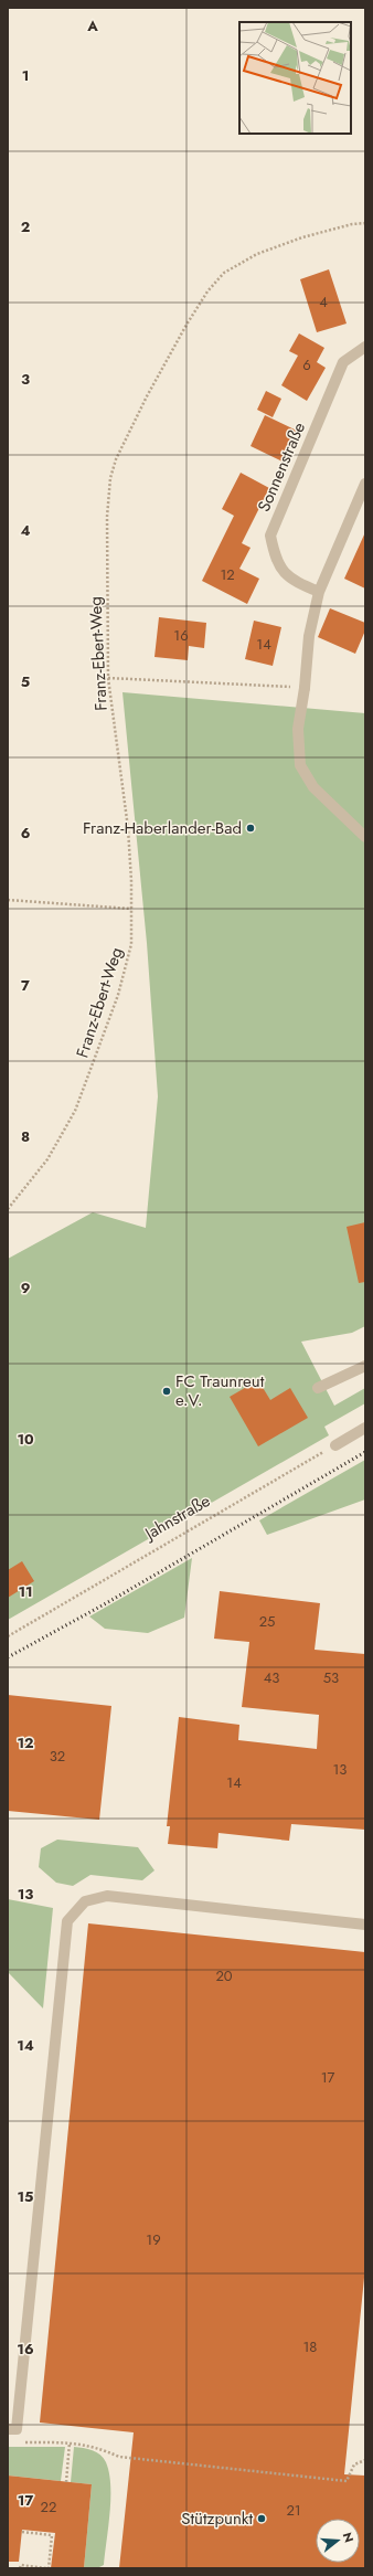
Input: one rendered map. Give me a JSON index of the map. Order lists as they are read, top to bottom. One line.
{"streets":{"street":["Sonnenstraße"],"path":["Franz-Ebert-Weg","Jahnstraße"]},"places":["Franz-Haberlander-Bad","FC Traunreut e.V.","Stützpunkt"],"house_numbers":["4","6","12","16","14","25","43","53","32","13","14","20","17","19","18","22","21"],"north":"right","grid":{"columns":["A"],"rows":["1","2","3","4","5","6","7","8","9","10","11","12","13","14","15","16","17"]}}
